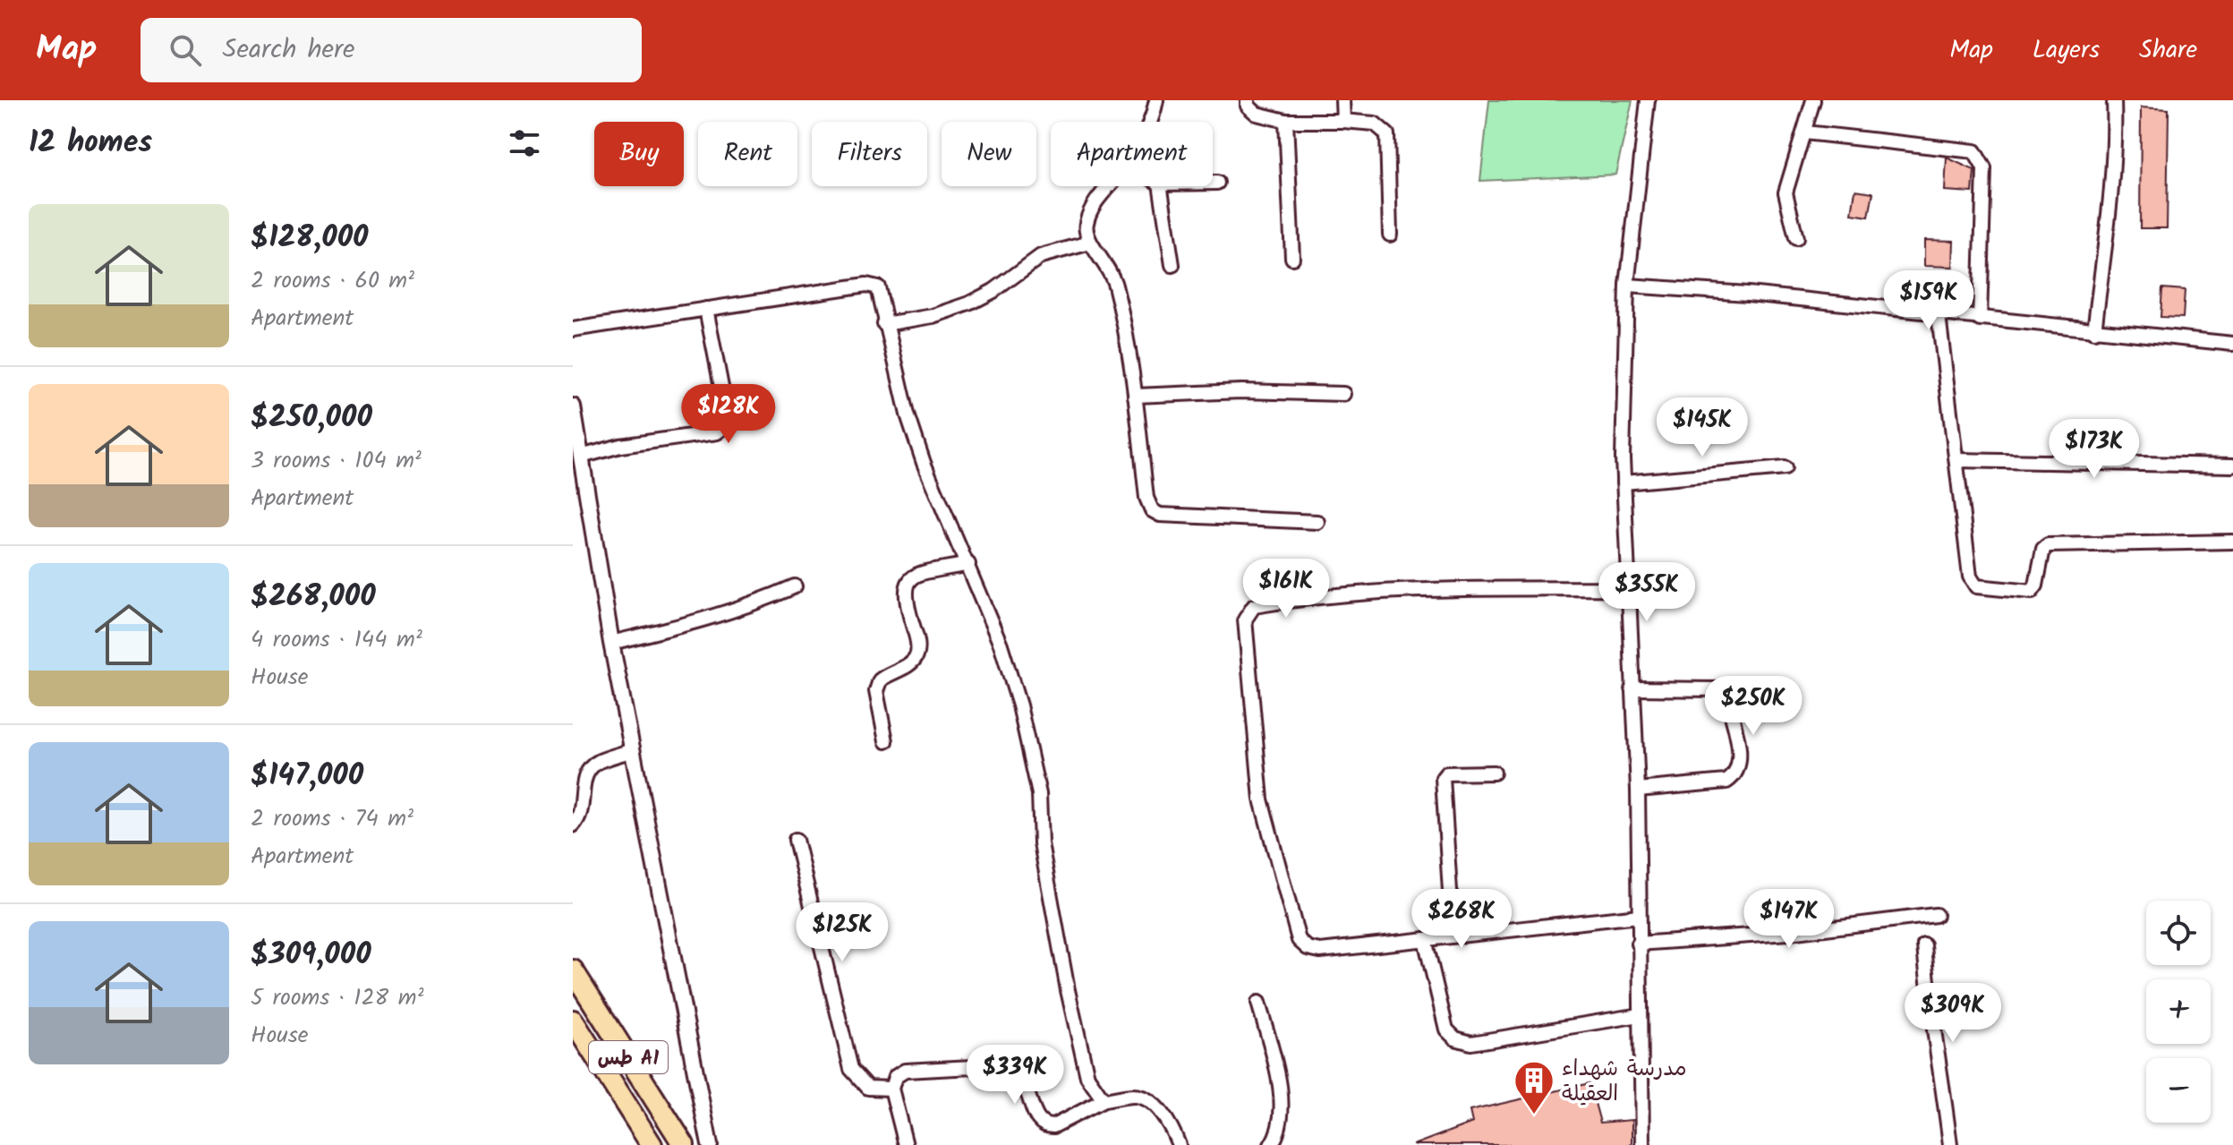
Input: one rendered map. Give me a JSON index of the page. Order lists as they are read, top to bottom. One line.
{"streets":{"highway":["طس A1"]},"places":{"building":["مدرسة شهداء العقيلة"]},"page":{"header":"Map","search":"Search here","nav":["Map","Layers","Share"],"heading":"12 homes","chip":["Buy","Rent","Filters","New","Apartment"],"list":[{"name":"$128,000","note":"2 rooms · 60 m² · Apartment"},{"name":"$250,000","note":"3 rooms · 104 m² · Apartment"},{"name":"$268,000","note":"4 rooms · 144 m² · House"},{"name":"$147,000","note":"2 rooms · 74 m² · Apartment"},{"name":"$309,000","note":"5 rooms · 128 m² · House"}],"price":["$159K","$128K","$145K","$173K","$161K","$355K","$250K","$268K","$147K","$125K","$309K","$339K"],"map_buttons":["+","−"]}}
